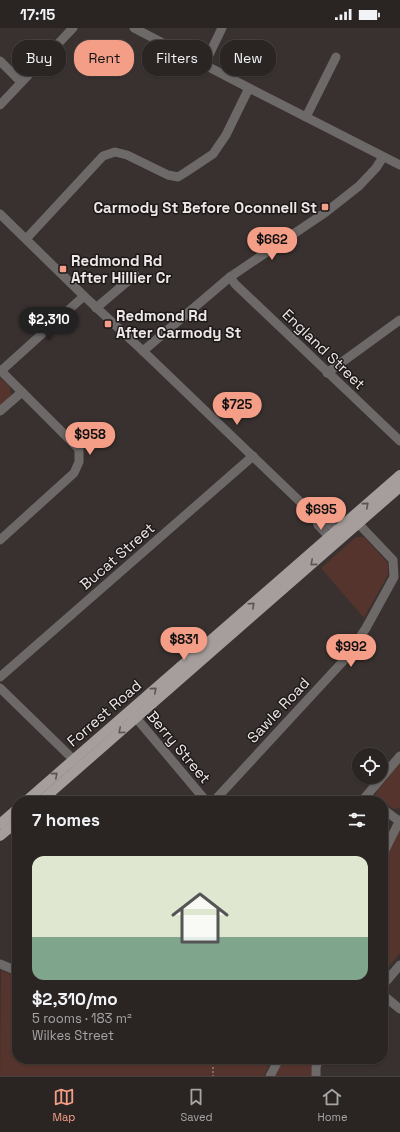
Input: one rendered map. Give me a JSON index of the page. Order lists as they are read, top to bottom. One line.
{"streets":{"main road":["Forrest Road"],"street":["England Street","Bucat Street","Sawle Road","Berry Street"]},"crossings":[["Sawle Road","Forrest Road"],["Forrest Road","Berry Street"]],"places":{"transit":["Carmody St Before Oconnell St","Redmond Rd After Hillier Cr","Redmond Rd After Carmody St"]},"page":{"status":"17:15","chip":["Buy","Rent","Filters","New"],"price":["$662","$2,310","$725","$958","$695","$831","$992"],"heading":"7 homes","list":[{"name":"$2,310/mo","note":"5 rooms · 183 m² · Wilkes Street"}],"tabs":["Map","Saved","Home"]}}
